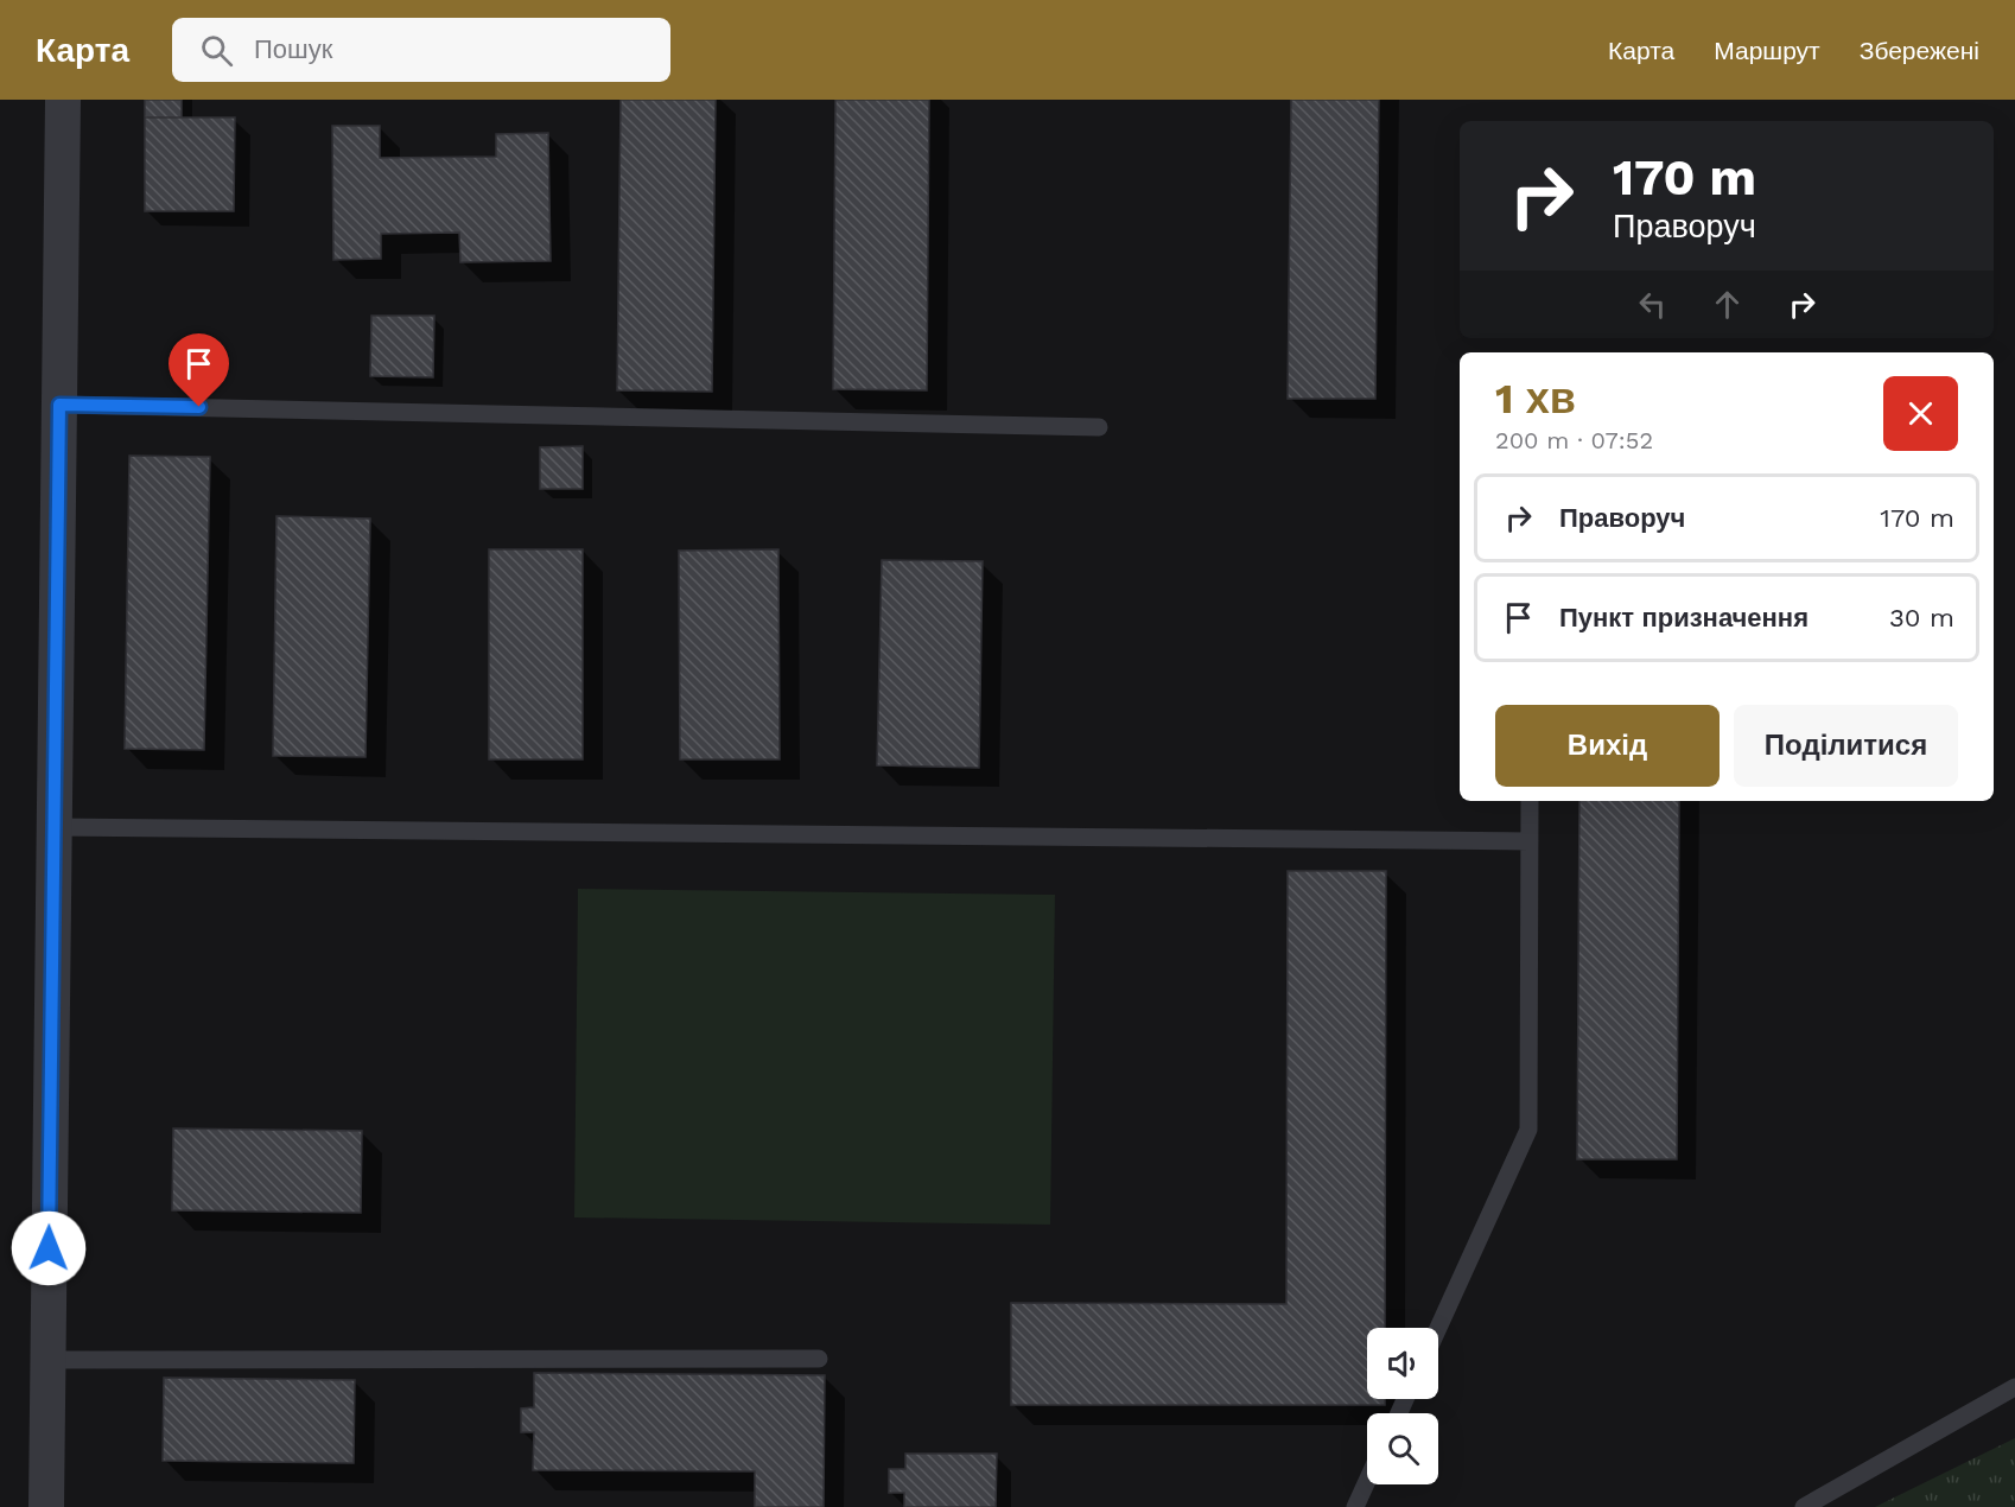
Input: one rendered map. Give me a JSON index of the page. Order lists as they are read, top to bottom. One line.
{"page":{"header":"Карта","search":"Пошук","nav":["Карта","Маршрут","Збережені"],"turn":["170 m","Праворуч"],"heading":["1 хв","200 m · 07:52"],"list":[{"name":"Праворуч","value":"170 m"},{"name":"Пункт призначення","value":"30 m"}],"buttons":["Вихід","Поділитися"]}}
